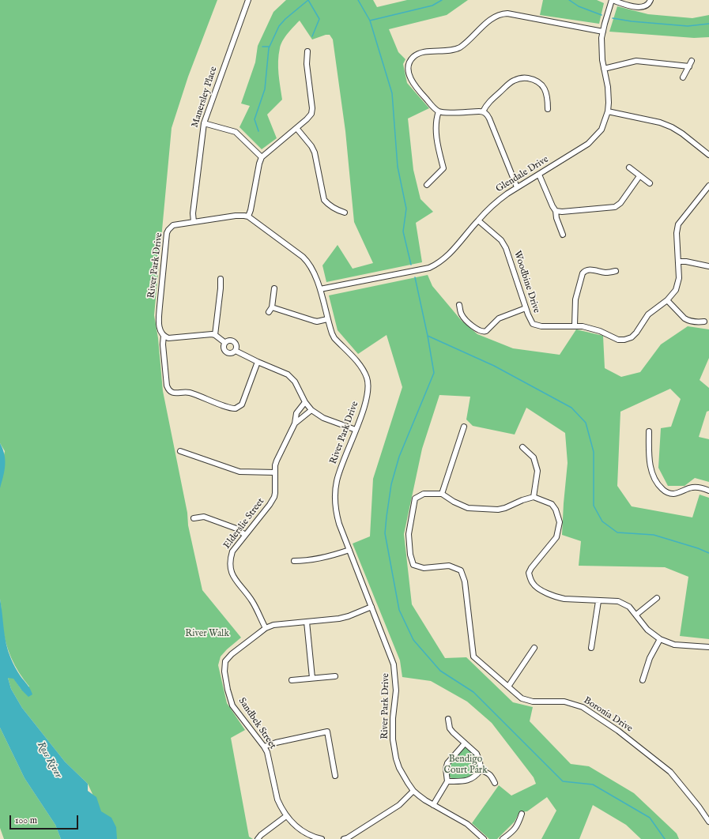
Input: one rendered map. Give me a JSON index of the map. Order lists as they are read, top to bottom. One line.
{"streets":{"street":["Manersley Place","Glendale Drive","River Park Drive","Woodbine Drive","Elderslie Street","Boronia Drive","Sandbek Street"]},"crossings":[["Manersley Place","River Park Drive"],["Glendale Drive","River Park Drive"],["Glendale Drive","Woodbine Drive"],["River Park Drive","Sandbek Street"],["Elderslie Street","Sandbek Street"]],"water":["Ross River"],"parks":["River Walk","Bendigo Court Park"],"scale_bar":"100 m"}
